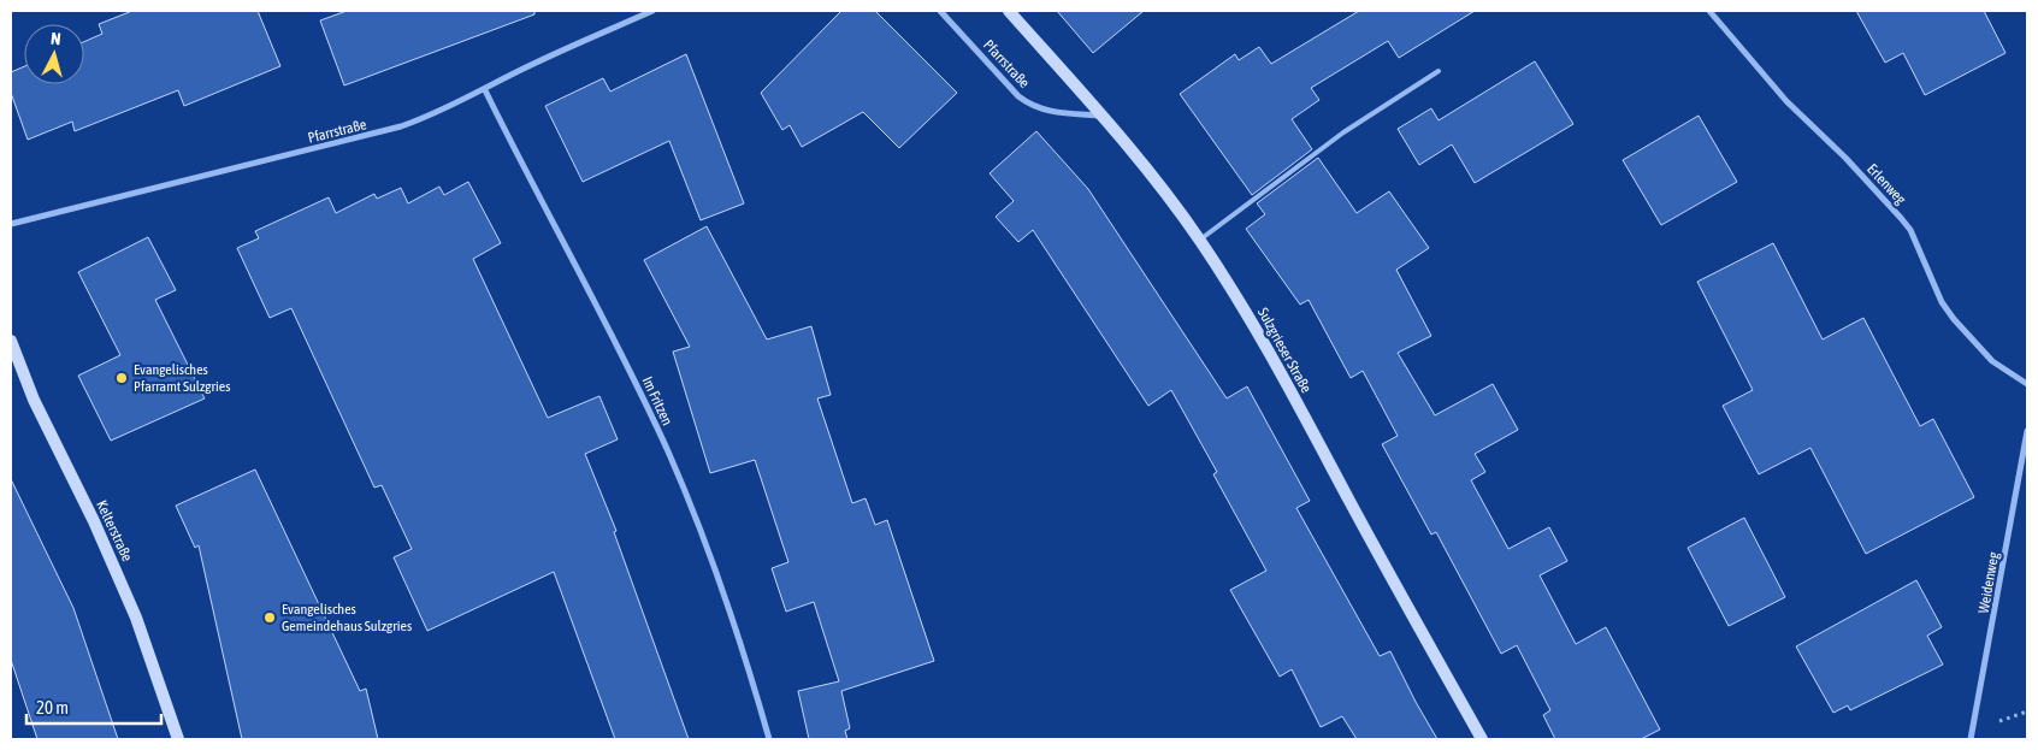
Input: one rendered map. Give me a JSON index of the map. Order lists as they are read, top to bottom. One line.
{"streets":{"main road":["Sulzgrieser Straße","Kelterstraße"],"street":["Pfarrstraße","Erlenweg","Im Fritzen","Weidenweg"]},"crossings":[["Pfarrstraße","Sulzgrieser Straße"],["Pfarrstraße","Im Fritzen"]],"places":["Evangelisches Pfarramt Sulzgries","Evangelisches Gemeindehaus Sulzgries"],"scale_bar":"20 m","north":"top"}
